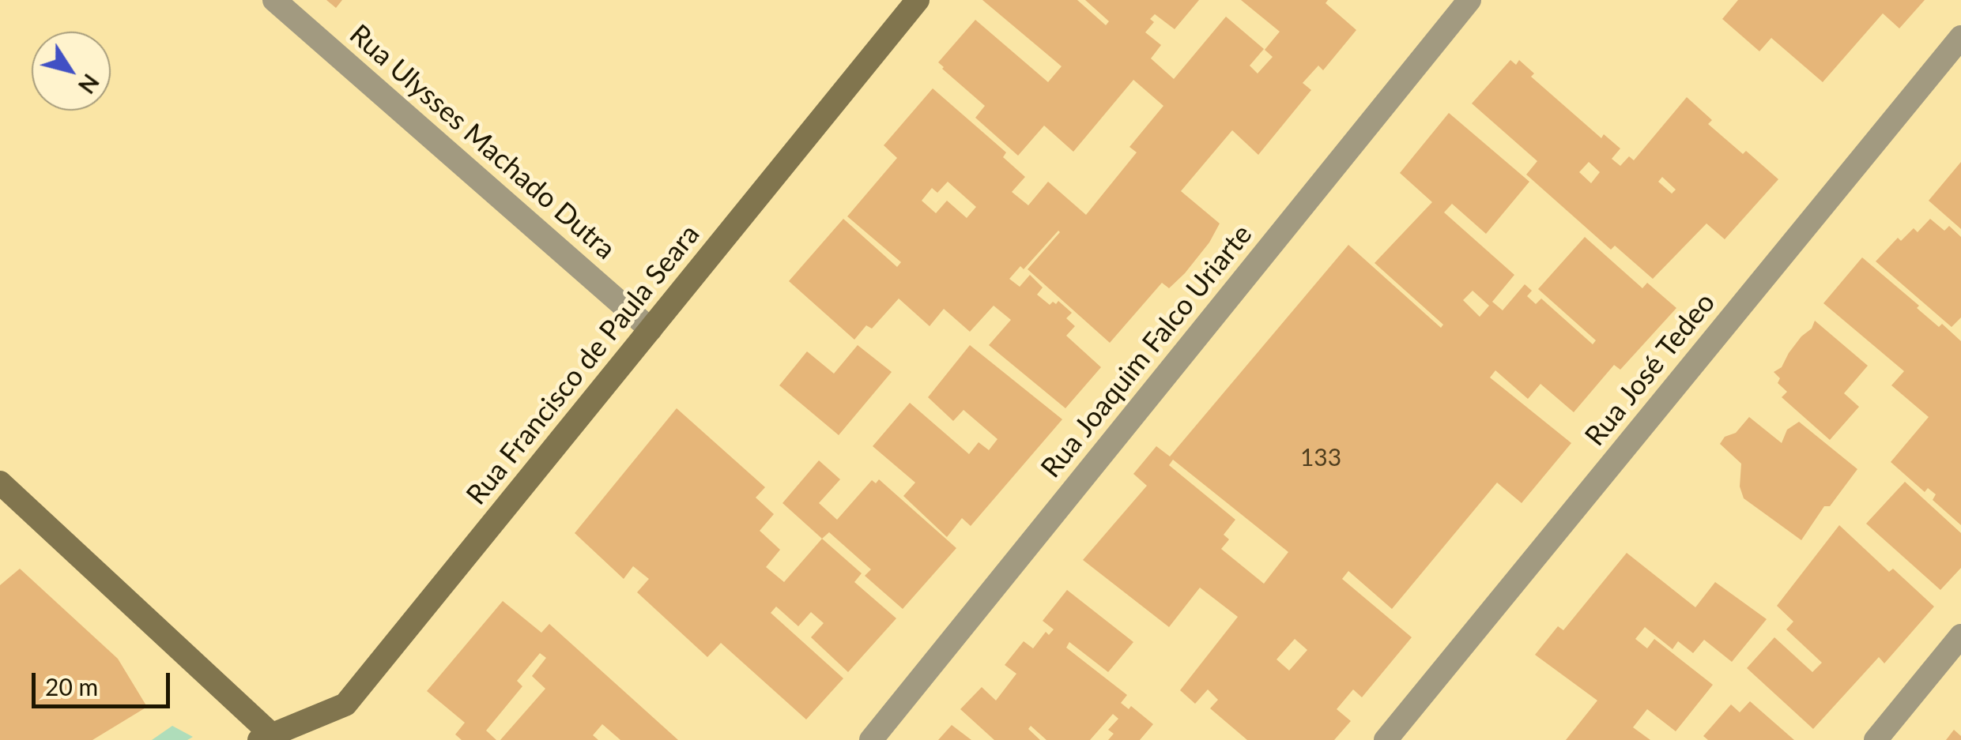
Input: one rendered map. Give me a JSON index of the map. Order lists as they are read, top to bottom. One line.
{"streets":{"street":["Rua Ulysses Machado Dutra","Rua Joaquim Falco Uriarte","Rua Francisco de Paula Seara","Rua José Tedeo"]},"crossings":[["Rua Ulysses Machado Dutra","Rua Francisco de Paula Seara"]],"house_numbers":["133"],"scale_bar":"20 m","north":"bottom right"}
